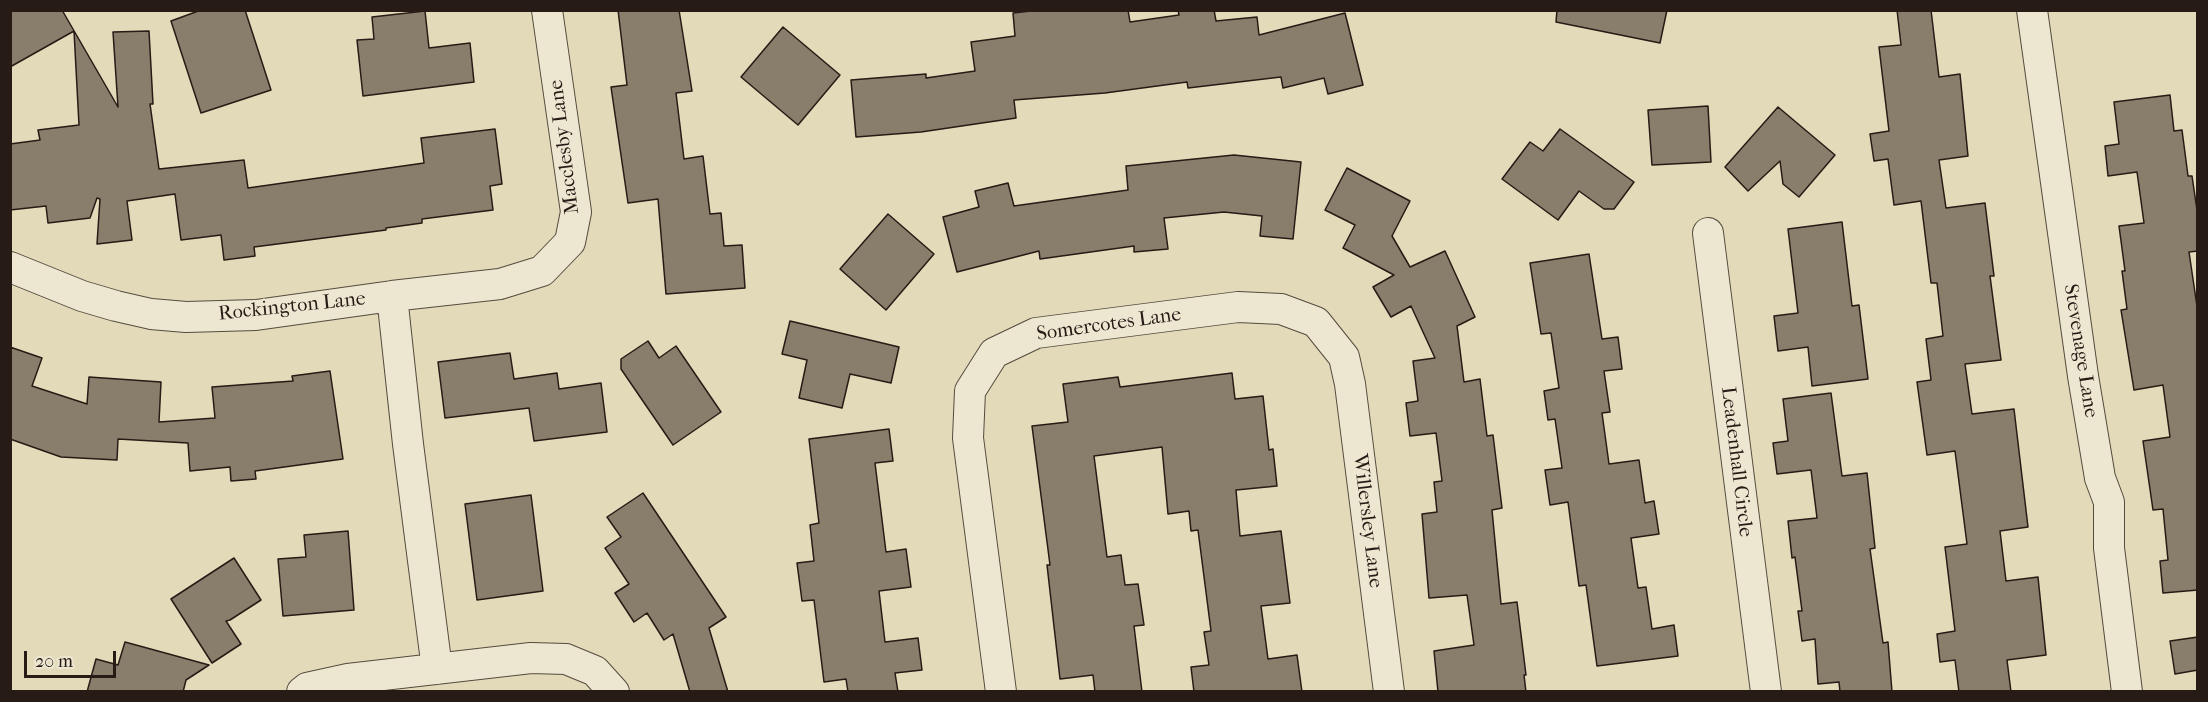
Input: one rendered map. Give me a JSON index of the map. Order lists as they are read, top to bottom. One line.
{"streets":{"street":["Macclesby Lane","Rockington Lane","Somercotes Lane","Stevenage Lane","Leadenhall Circle","Willersley Lane"]},"crossings":[["Macclesby Lane","Rockington Lane"],["Somercotes Lane","Willersley Lane"]],"scale_bar":"20 m"}
